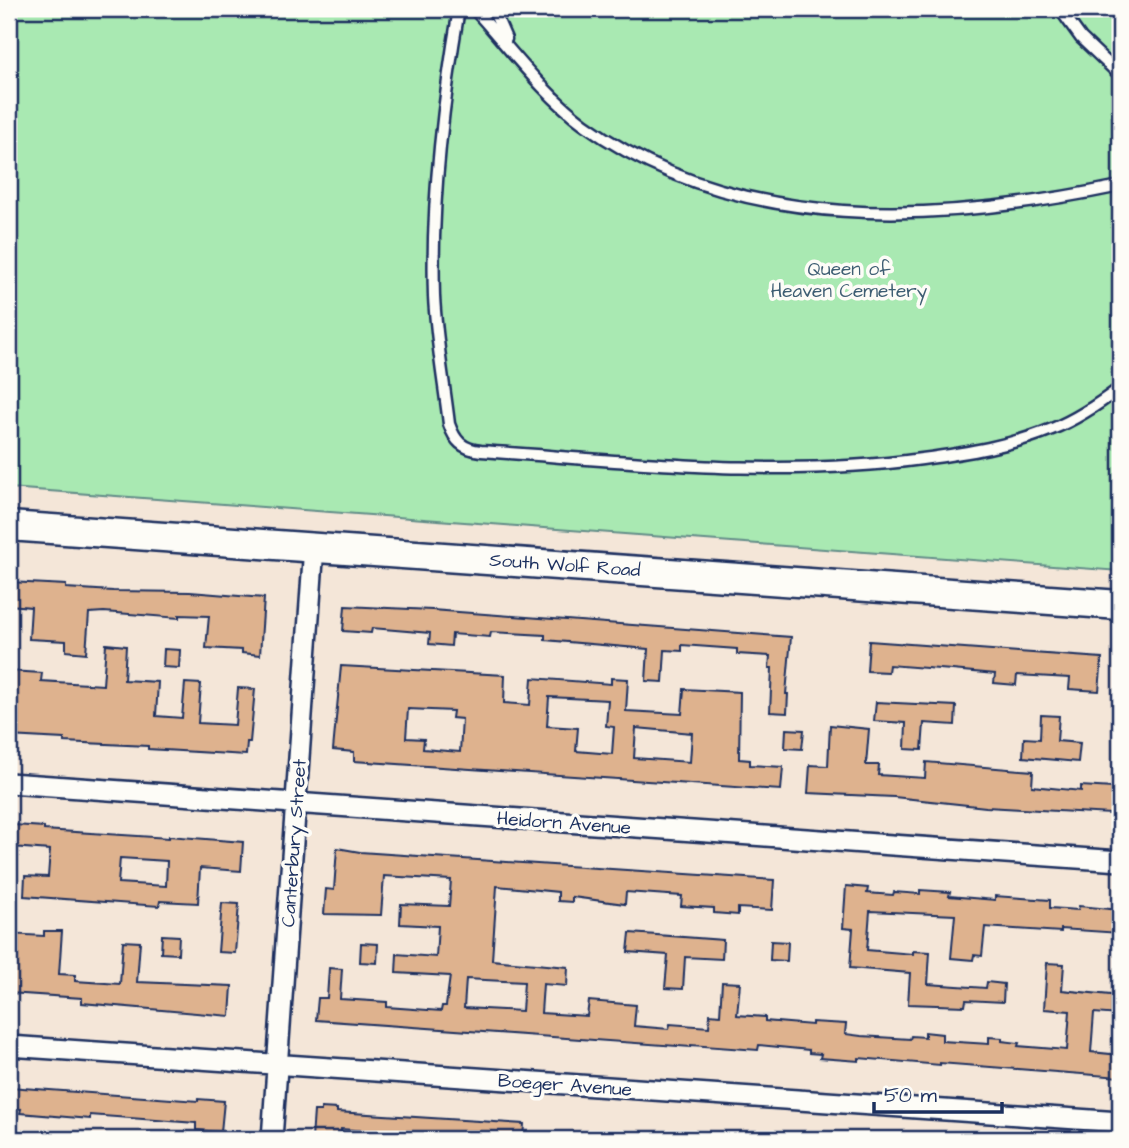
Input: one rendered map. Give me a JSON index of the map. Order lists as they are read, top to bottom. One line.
{"streets":{"main road":["South Wolf Road"],"street":["Heidorn Avenue","Canterbury Street","Boeger Avenue"]},"crossings":[["South Wolf Road","Canterbury Street"],["Heidorn Avenue","Canterbury Street"],["Canterbury Street","Boeger Avenue"]],"parks":["Queen of Heaven Cemetery"],"scale_bar":"50 m"}
